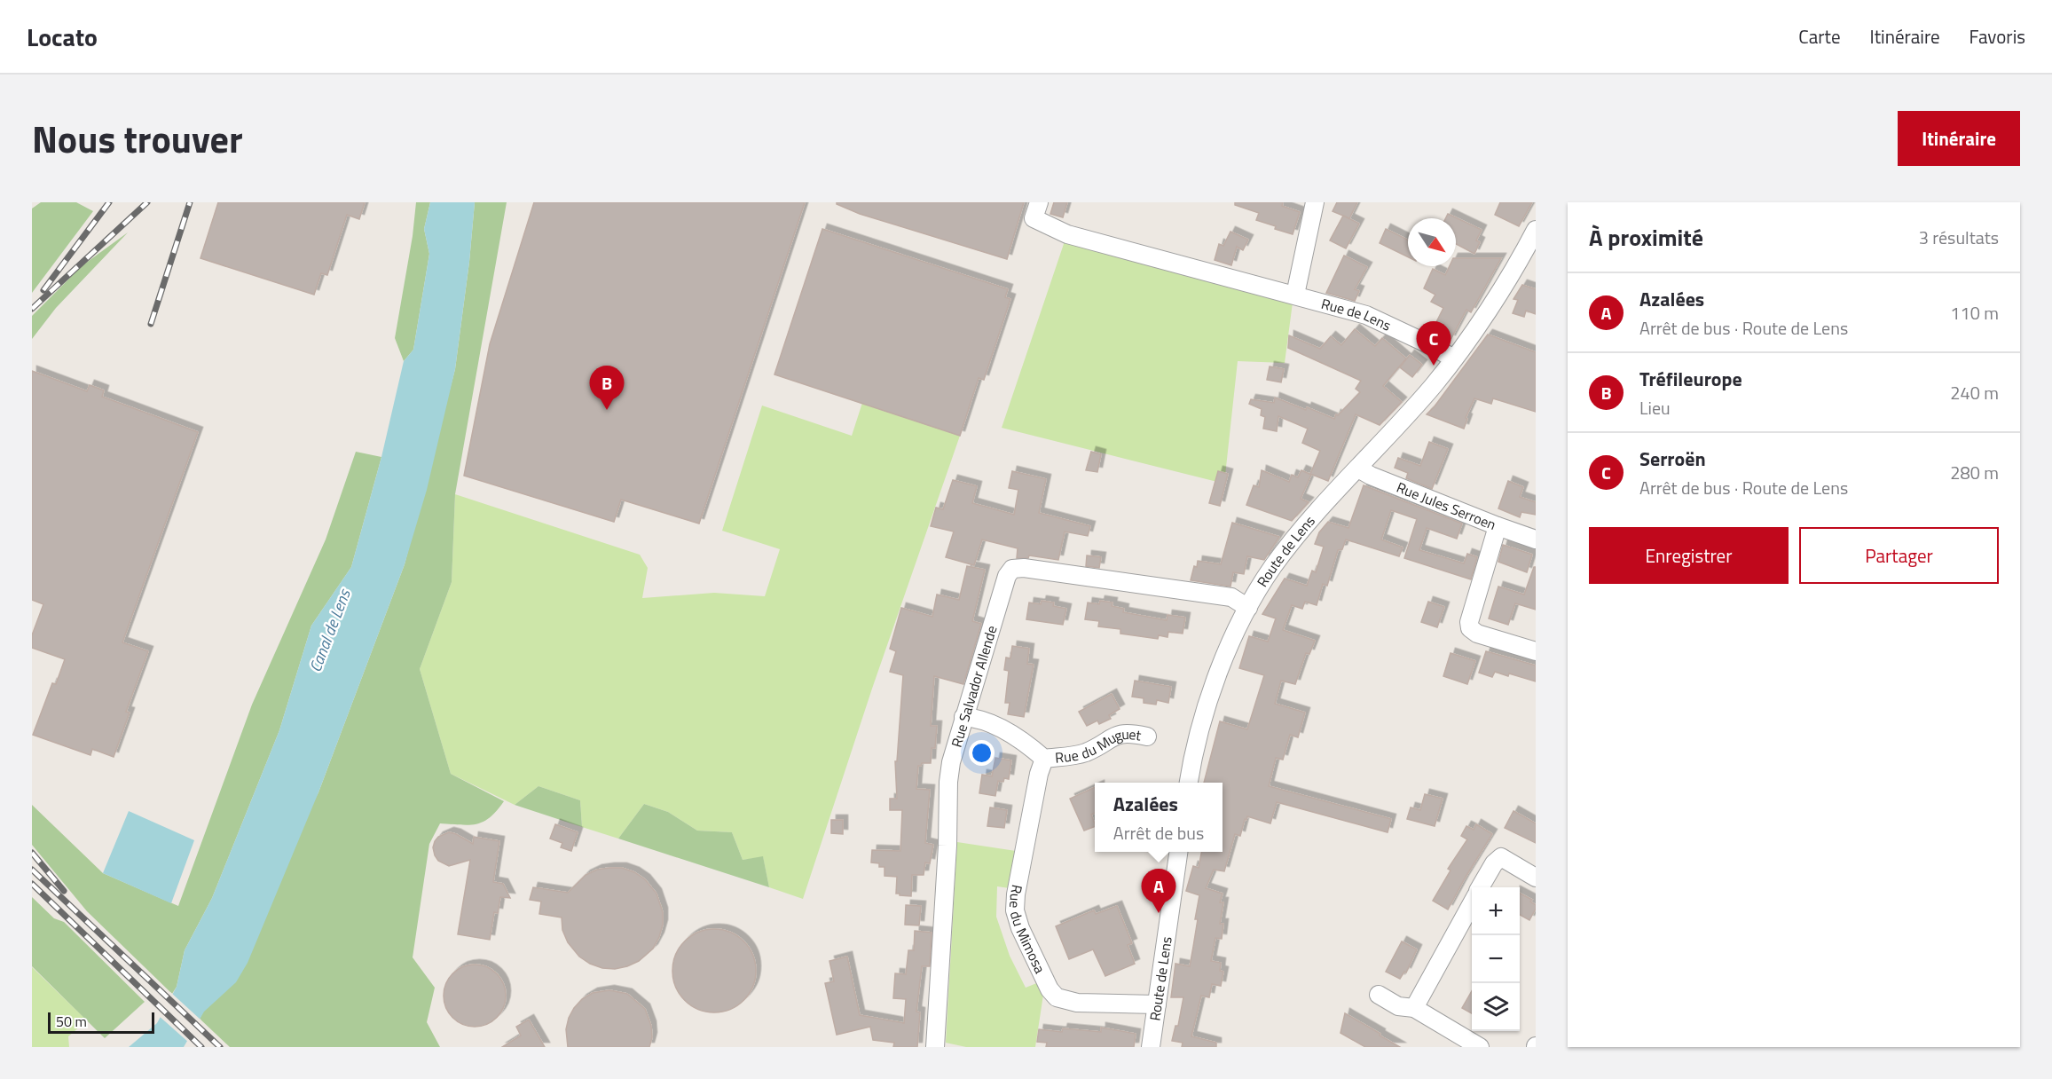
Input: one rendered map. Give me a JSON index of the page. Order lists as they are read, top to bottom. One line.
{"streets":{"street":["Rue de Lens","Rue Jules Serroen","Route de Lens","Rue Salvador Allende","Rue du Muguet","Rue du Mimosa"]},"crossings":[["Rue de Lens","Route de Lens"],["Rue Jules Serroen","Route de Lens"],["Route de Lens","Rue Salvador Allende"],["Route de Lens","Rue du Mimosa"],["Rue Salvador Allende","Rue du Muguet"],["Rue du Muguet","Rue du Mimosa"]],"water":["Canal de Lens"],"scale_bar":"50 m","north":"bottom right","page":{"header":"Locato","nav":["Carte","Itinéraire","Favoris"],"title":"Nous trouver","buttons":["Itinéraire",["Enregistrer","Partager"]],"heading":["À proximité","3 résultats"],"list":[{"mark":"A","name":"Azalées","note":"Arrêt de bus · Route de Lens","value":"110 m"},{"mark":"B","name":"Tréfileurope","note":"Lieu","value":"240 m"},{"mark":"C","name":"Serroën","note":"Arrêt de bus · Route de Lens","value":"280 m"}],"pins":["C","B","A"],"popup":["Azalées","Arrêt de bus"],"map_buttons":["+","−"],"scale":"50 m"}}
